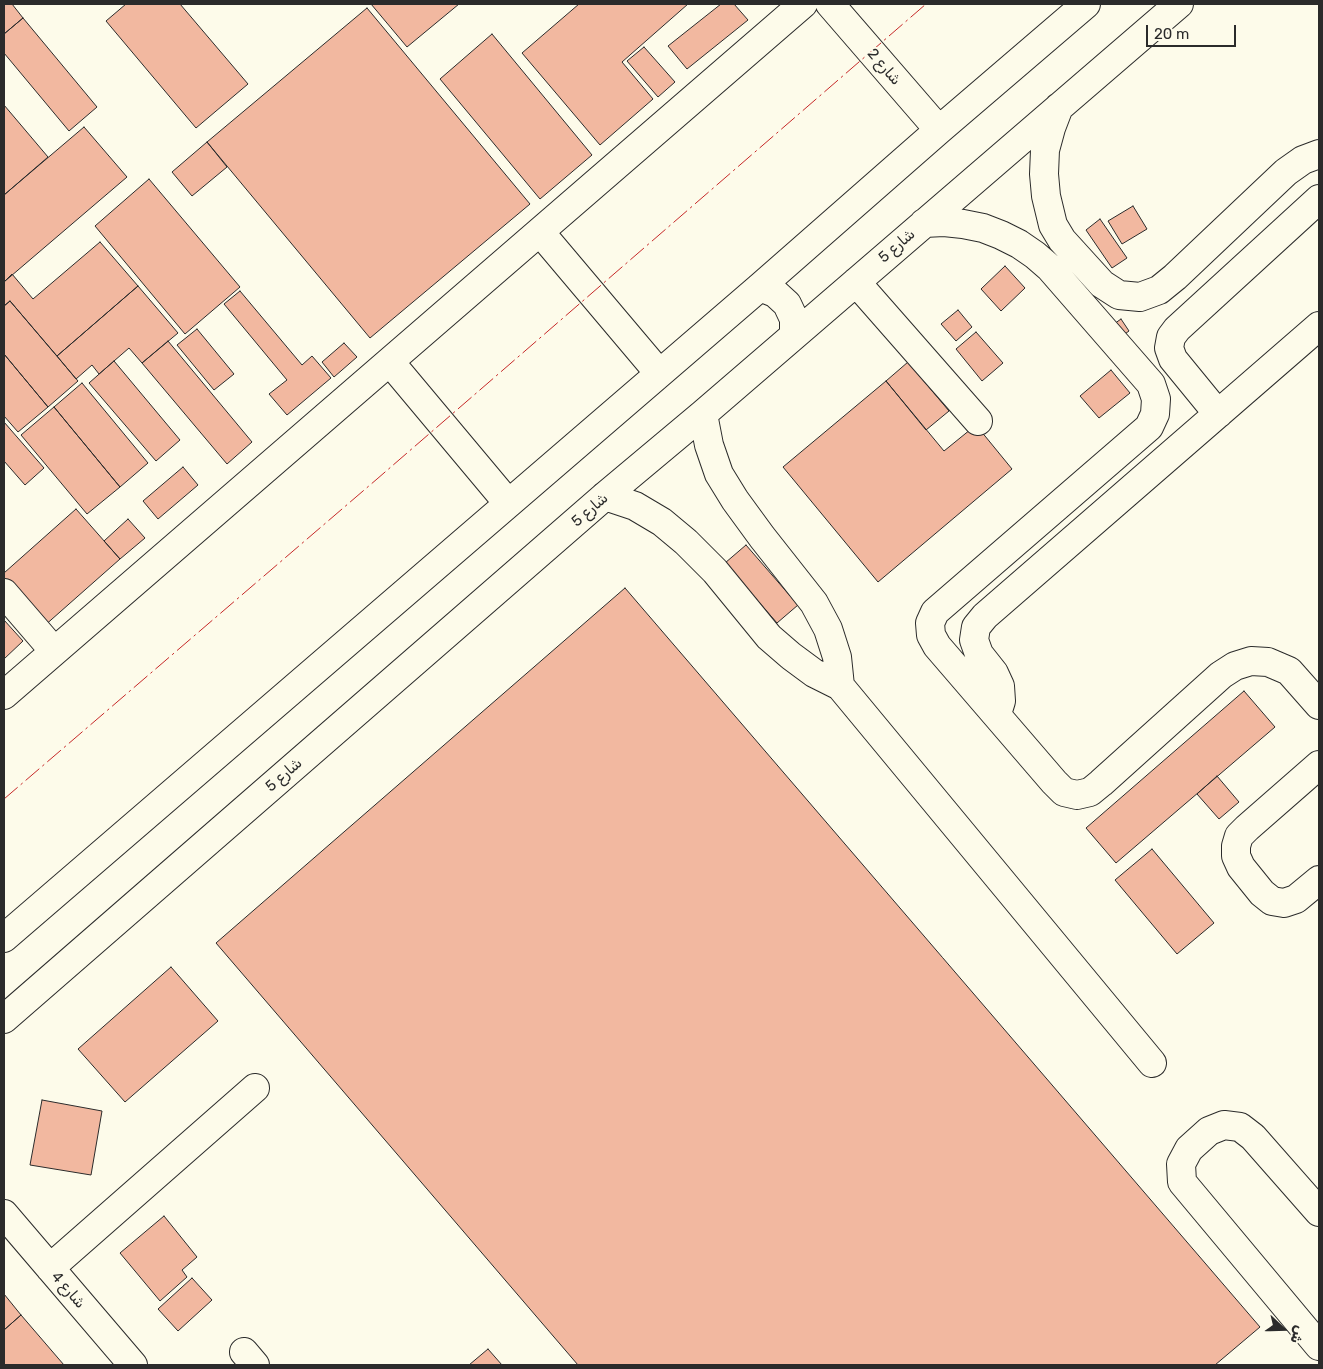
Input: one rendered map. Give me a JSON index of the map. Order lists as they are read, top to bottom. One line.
{"streets":{"street":["شارع 2","شارع 5","شارع 4"]},"scale_bar":"20 m","north":"right"}
